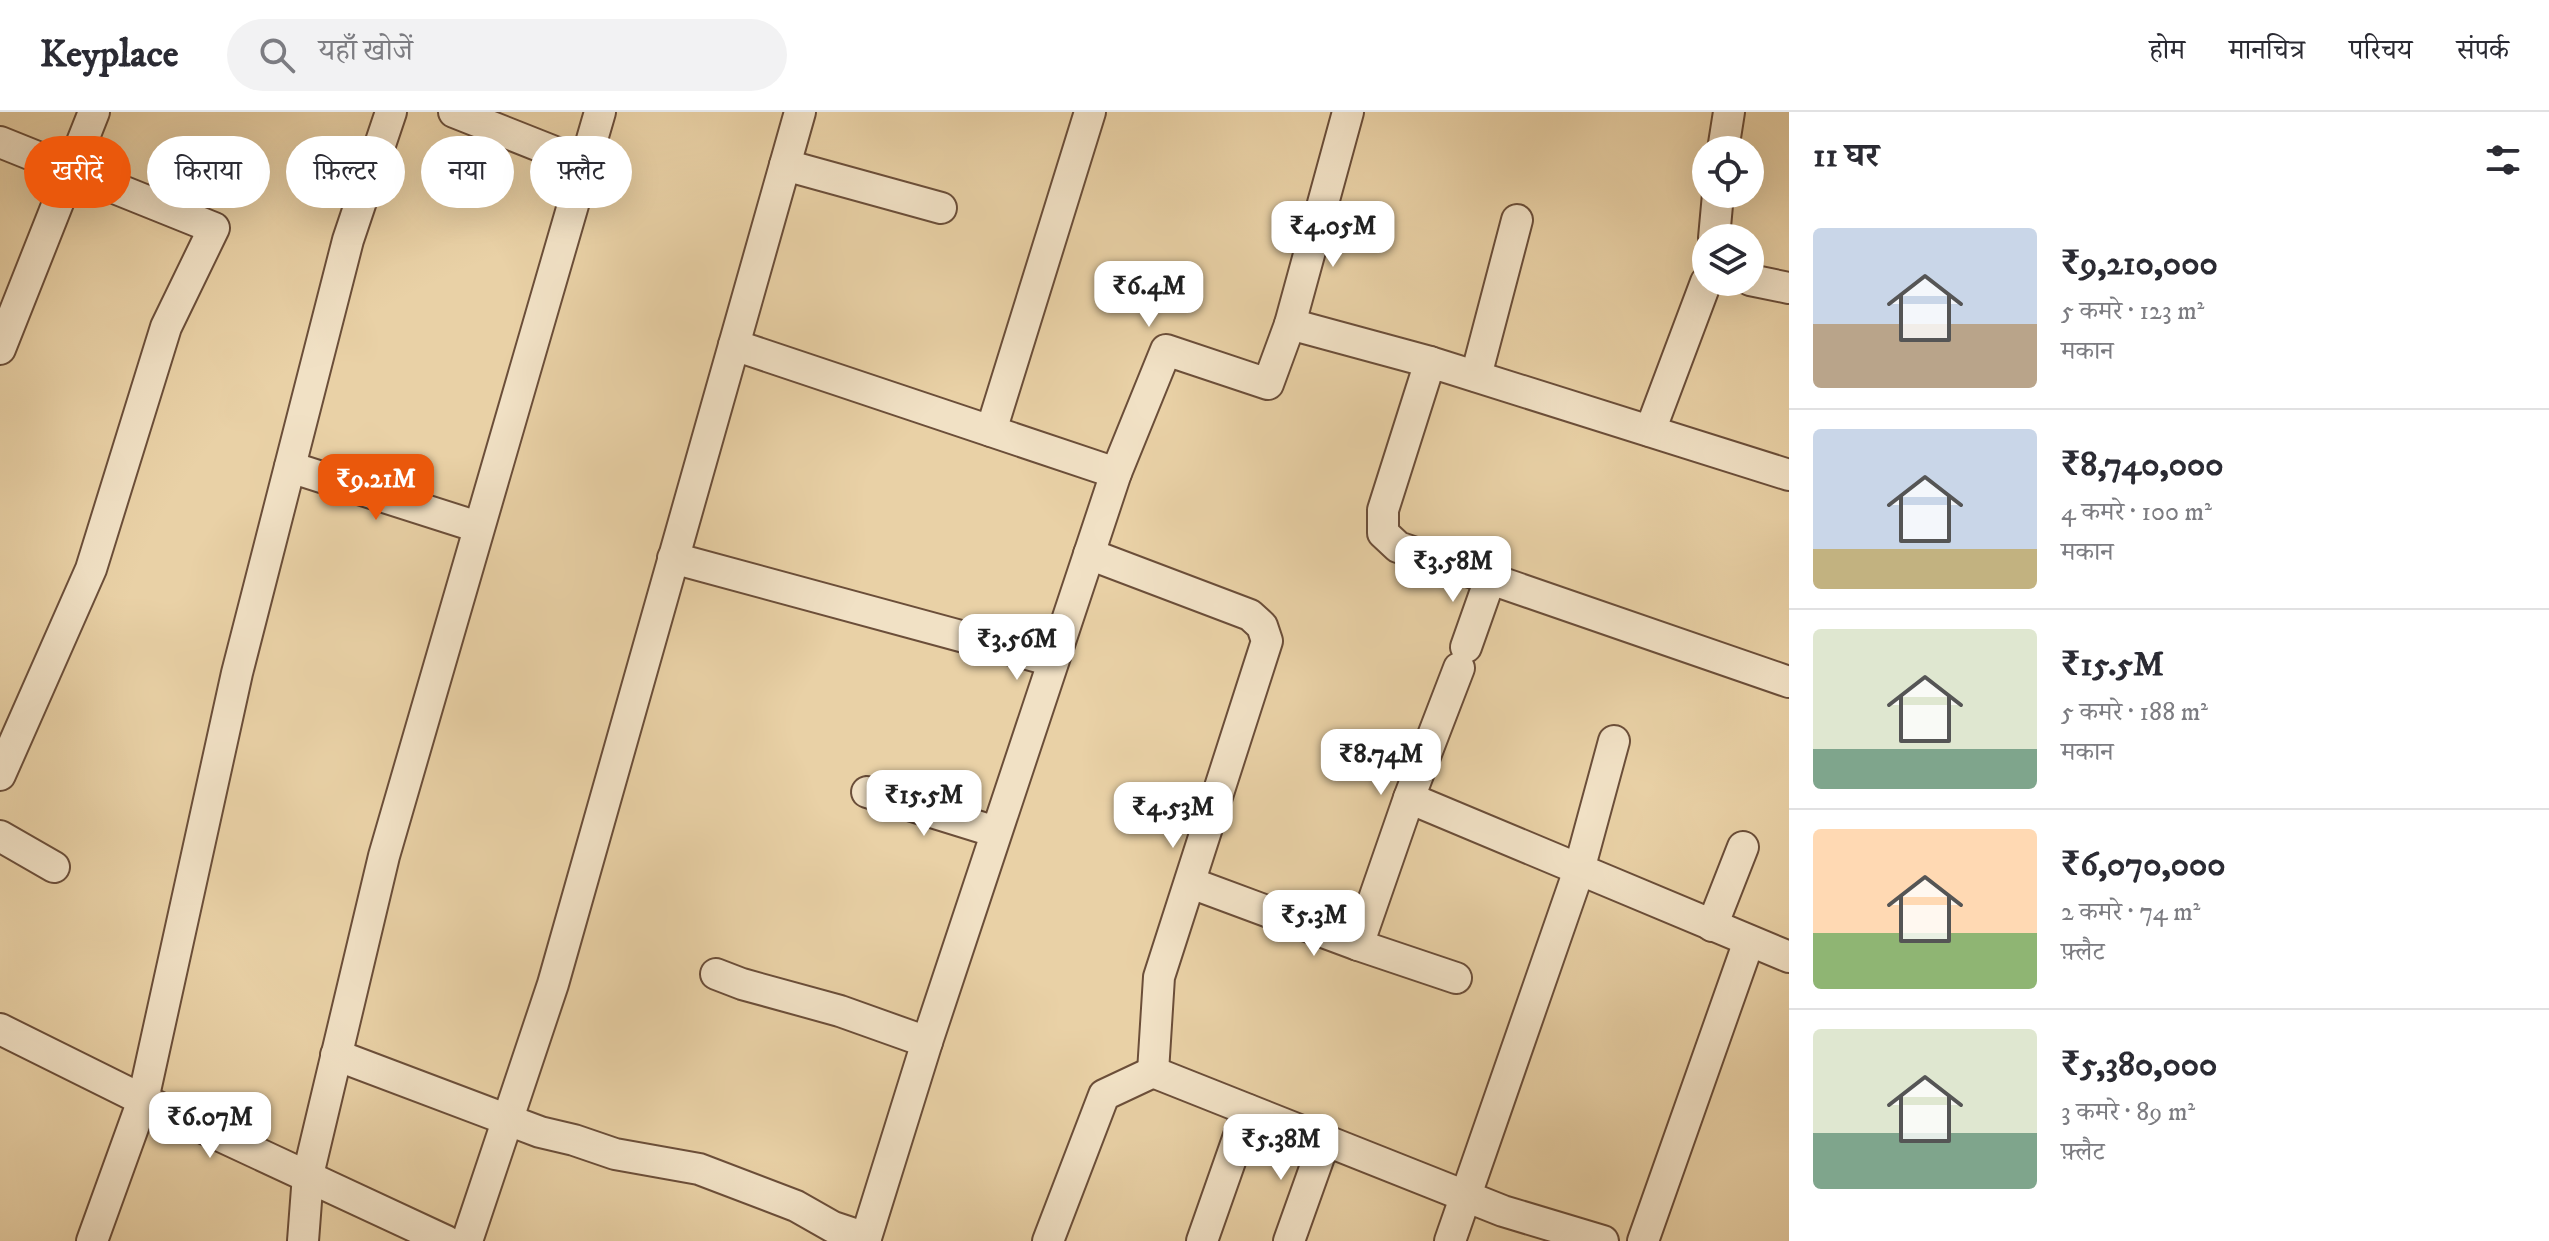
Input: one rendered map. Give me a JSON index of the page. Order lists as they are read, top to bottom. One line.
{"page":{"header":"Keyplace","search":"यहाँ खोजें","nav":["होम","मानचित्र","परिचय","संपर्क"],"heading":"11 घर","chip":["खरीदें","किराया","फ़िल्टर","नया","फ़्लैट"],"price":["₹4.05M","₹6.4M","₹9.21M","₹3.58M","₹3.56M","₹8.74M","₹15.5M","₹4.53M","₹5.3M","₹6.07M","₹5.38M"],"list":[{"name":"₹9,210,000","note":"5 कमरे · 123 m² · मकान"},{"name":"₹8,740,000","note":"4 कमरे · 100 m² · मकान"},{"name":"₹15.5M","note":"5 कमरे · 188 m² · मकान"},{"name":"₹6,070,000","note":"2 कमरे · 74 m² · फ़्लैट"},{"name":"₹5,380,000","note":"3 कमरे · 89 m² · फ़्लैट"}]}}
